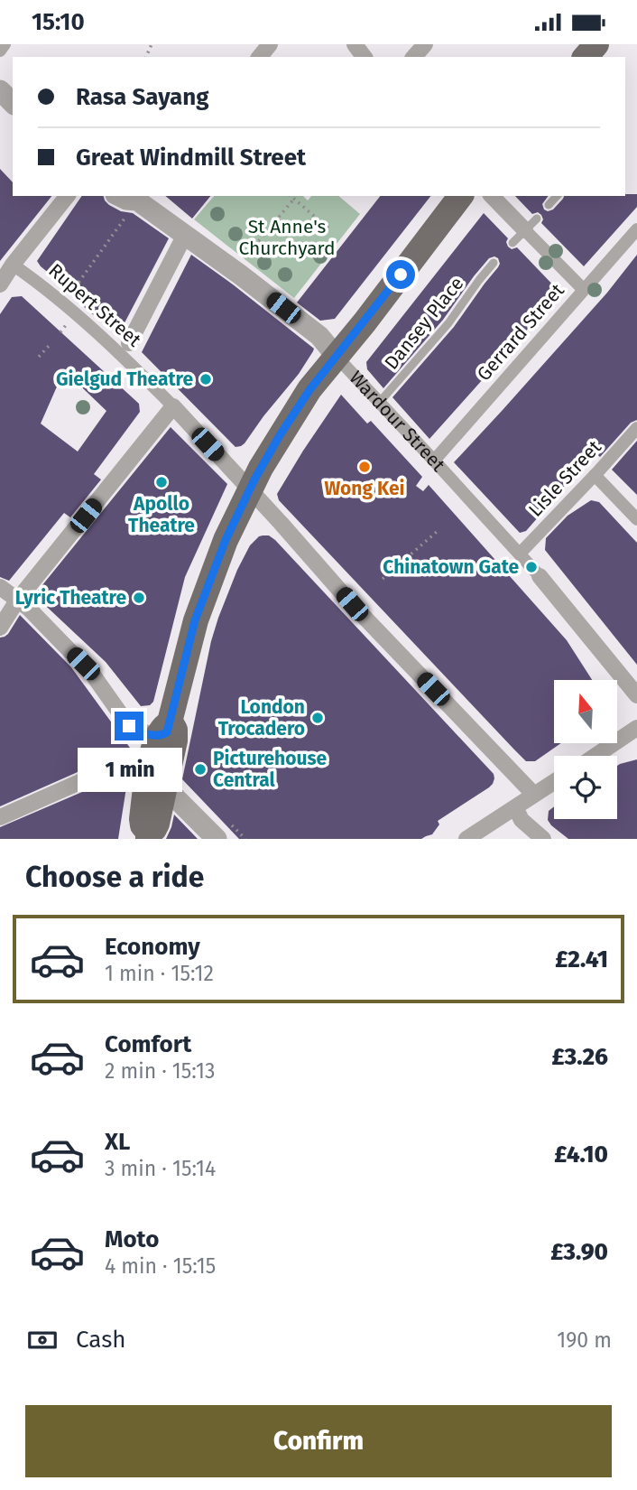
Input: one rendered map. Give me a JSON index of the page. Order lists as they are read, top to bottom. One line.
{"streets":{"street":["Rupert Street","Gerrard Street","Wardour Street","Lisle Street"],"lane":["Dansey Place"]},"crossings":[["Dansey Place","Wardour Street"],["Gerrard Street","Wardour Street"],["Wardour Street","Lisle Street"]],"parks":["St Anne's Churchyard"],"places":["Gielgud Theatre","Wong Kei","Apollo Theatre","Chinatown Gate","Lyric Theatre","London Trocadero","Picturehouse Central"],"north":"top","page":{"status":"15:10","banner":["Rasa Sayang","Great Windmill Street"],"bubble":"1 min","heading":"Choose a ride","list":[{"name":"Economy","note":"1 min · 15:12","value":"£2.41"},{"name":"Comfort","note":"2 min · 15:13","value":"£3.26"},{"name":"XL","note":"3 min · 15:14","value":"£4.10"},{"name":"Moto","note":"4 min · 15:15","value":"£3.90"}],"pay":["Cash","190 m"],"buttons":"Confirm"}}
